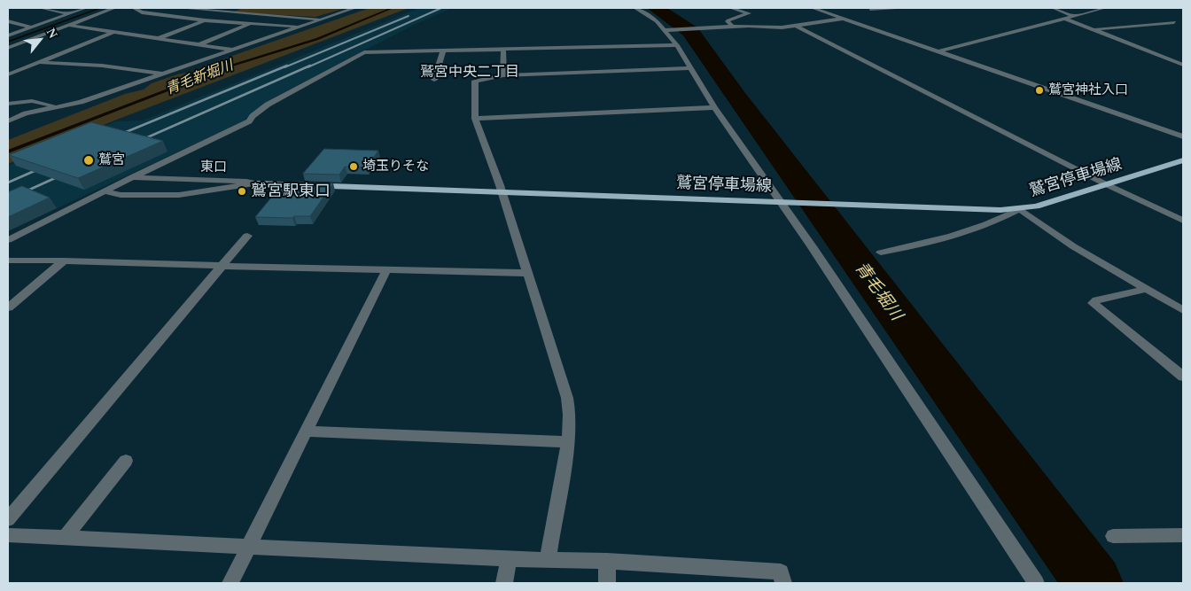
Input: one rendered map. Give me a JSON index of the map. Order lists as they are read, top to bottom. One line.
{"streets":{"main road":["鷲宮停車場線"],"street":["東口"]},"crossings":[["東口","鷲宮停車場線"]],"districts":["鷲宮中央二丁目"],"water":["青毛新堀川","青毛堀川"],"places":["鷲宮神社入口","鷲宮","埼玉りそな","鷲宮駅東口"],"north":"top right"}
